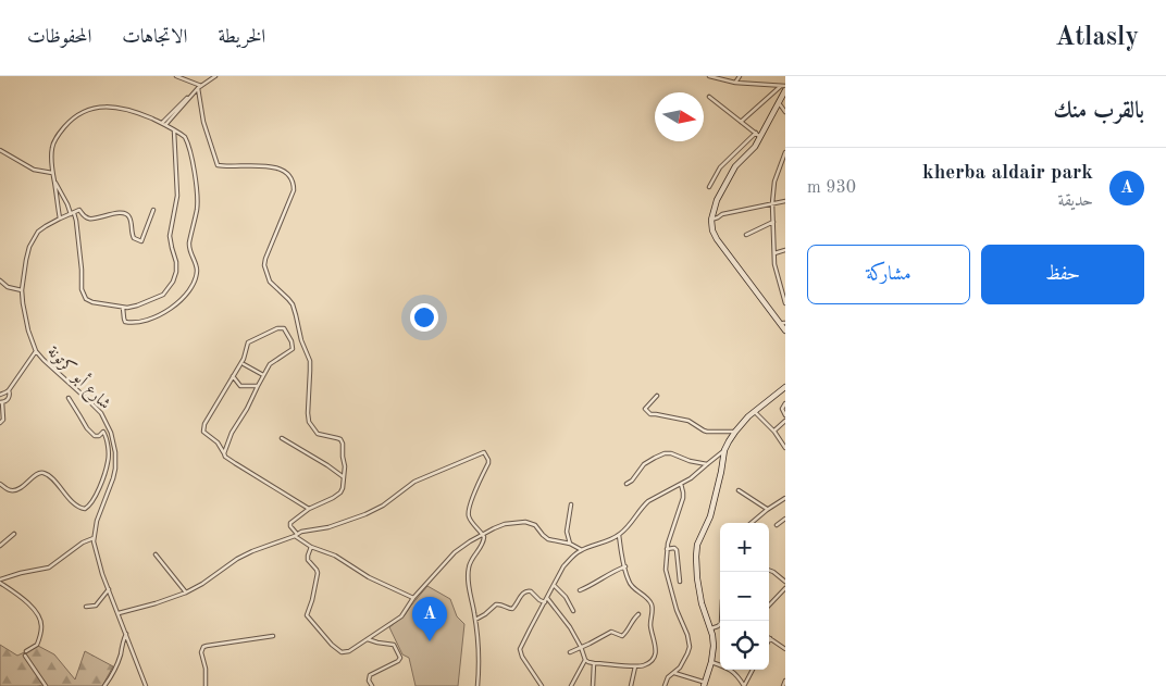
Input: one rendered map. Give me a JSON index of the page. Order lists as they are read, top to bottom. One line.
{"streets":{"street":["شارع أبو كرتونة"]},"north":"right","page":{"header":"Atlasly","nav":["الخريطة","الاتجاهات","المحفوظات"],"heading":"بالقرب منك","list":[{"mark":"A","name":"kherba aldair park","note":"حديقة","value":"930 m"}],"buttons":["حفظ","مشاركة"],"map_buttons":["+","−"],"pins":"A"}}
